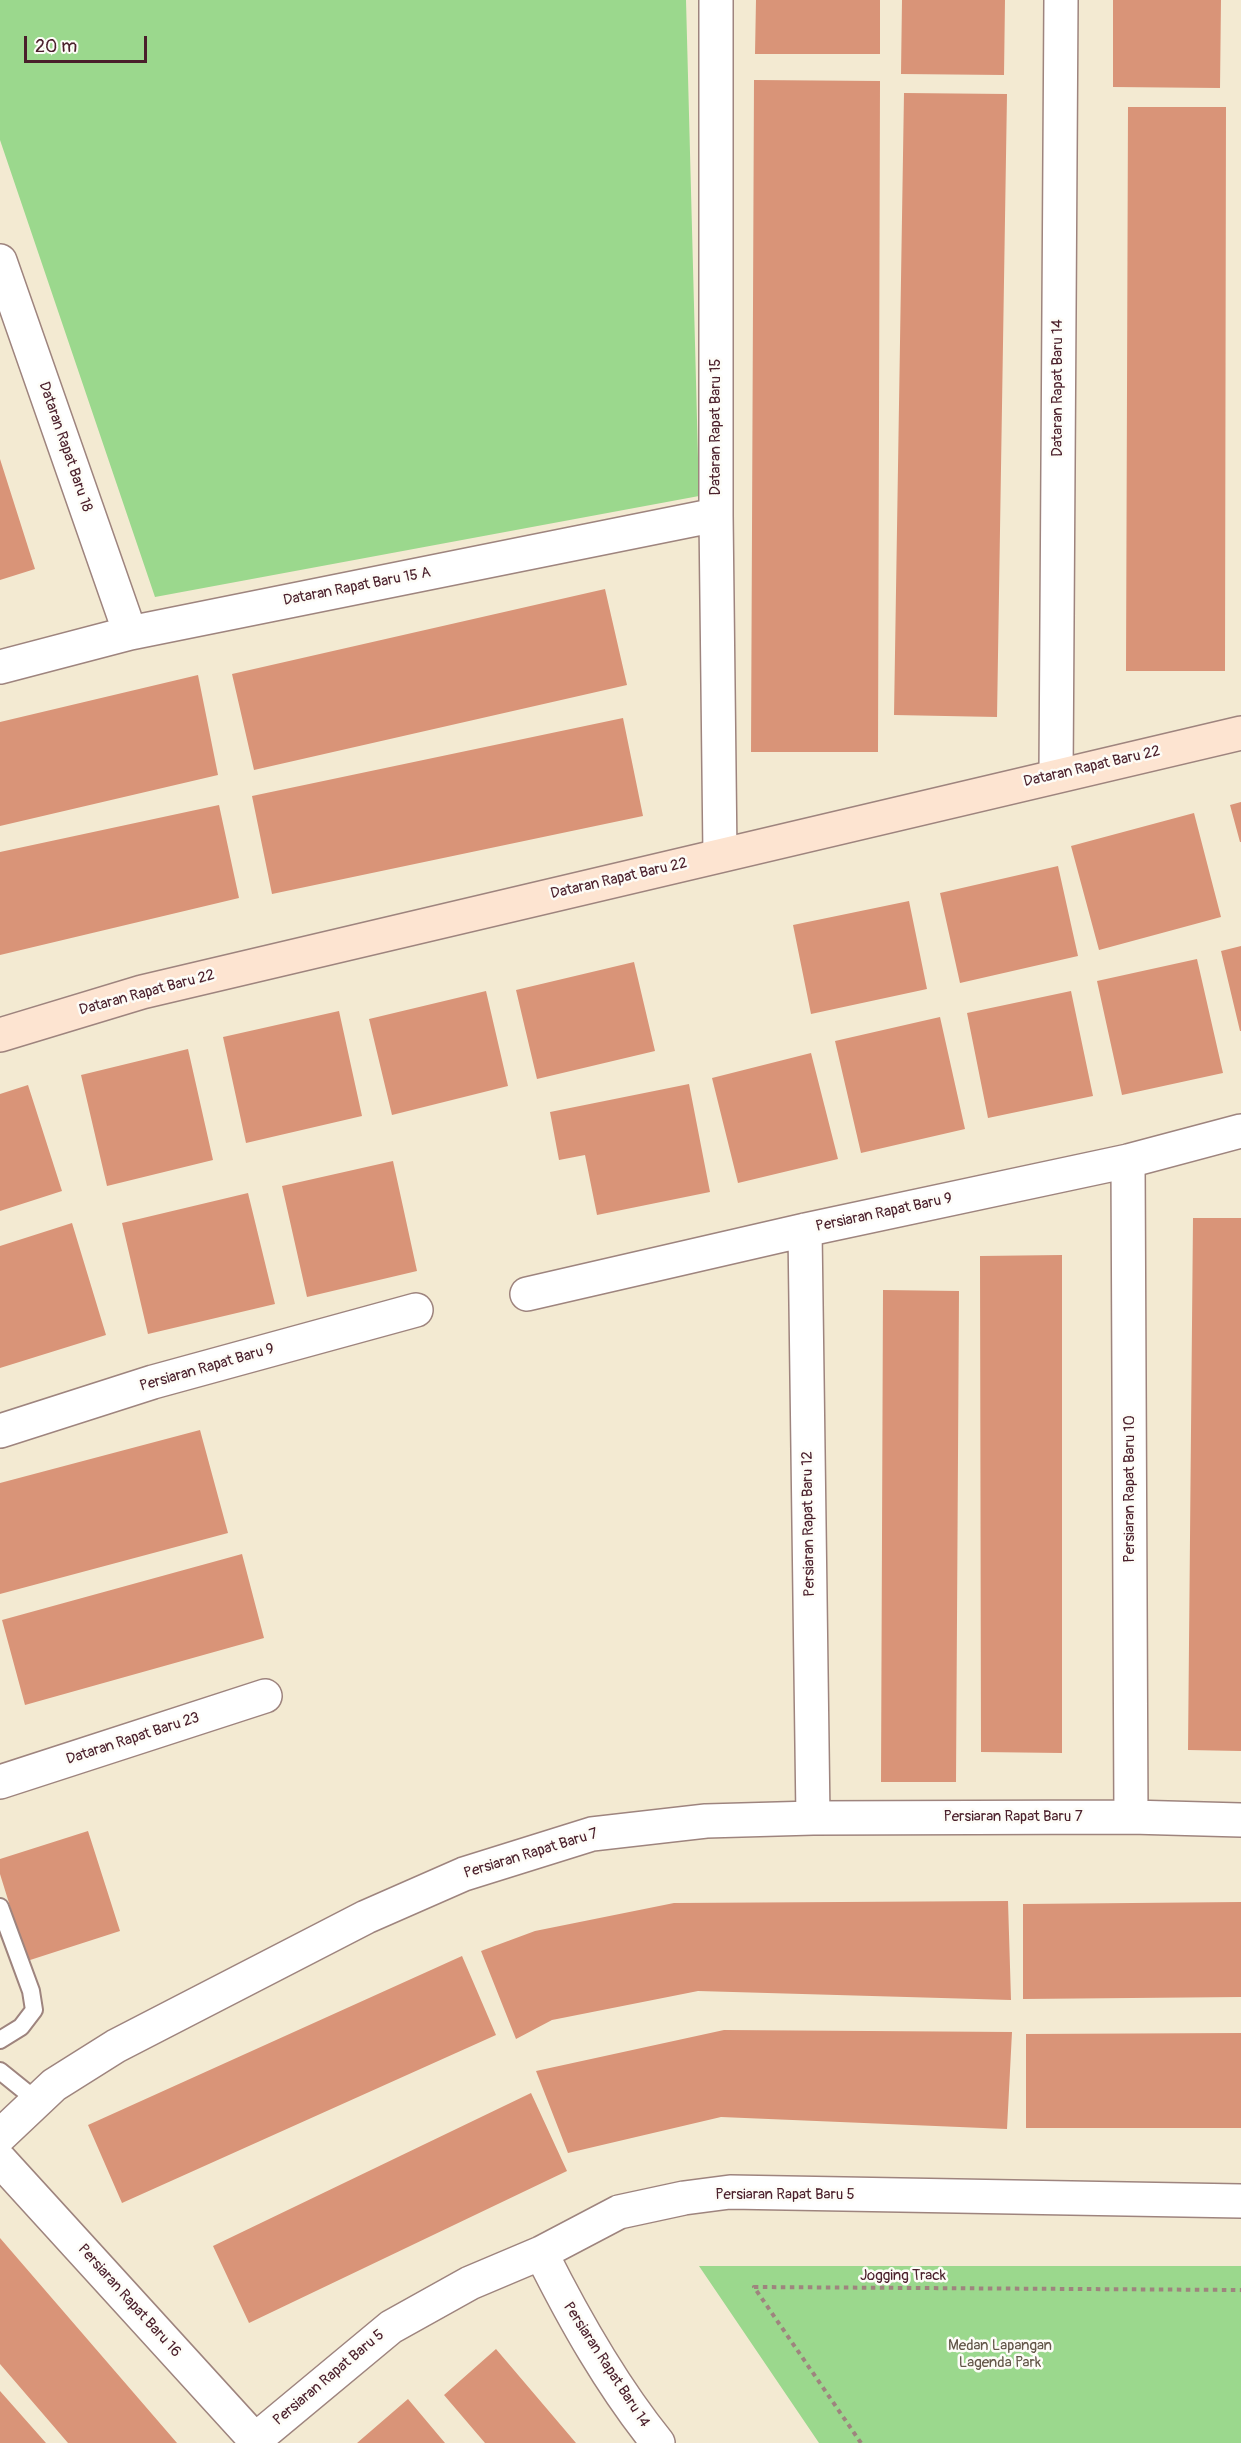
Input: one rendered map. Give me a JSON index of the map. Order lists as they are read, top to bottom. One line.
{"streets":{"street":["Dataran Rapat Baru 14","Dataran Rapat Baru 15","Dataran Rapat Baru 18","Dataran Rapat Baru 15 A","Dataran Rapat Baru 22","Persiaran Rapat Baru 9","Persiaran Rapat Baru 10","Persiaran Rapat Baru 12","Dataran Rapat Baru 23","Persiaran Rapat Baru 7","Persiaran Rapat Baru 5","Persiaran Rapat Baru 16","Persiaran Rapat Baru 14"],"path":["Jogging Track"]},"crossings":[["Dataran Rapat Baru 14","Dataran Rapat Baru 22"],["Dataran Rapat Baru 15","Dataran Rapat Baru 15 A"],["Dataran Rapat Baru 15","Dataran Rapat Baru 22"],["Dataran Rapat Baru 18","Dataran Rapat Baru 15 A"],["Persiaran Rapat Baru 9","Persiaran Rapat Baru 10"],["Persiaran Rapat Baru 9","Persiaran Rapat Baru 12"],["Persiaran Rapat Baru 10","Persiaran Rapat Baru 7"],["Persiaran Rapat Baru 12","Persiaran Rapat Baru 7"],["Persiaran Rapat Baru 5","Persiaran Rapat Baru 16"],["Persiaran Rapat Baru 5","Persiaran Rapat Baru 14"]],"parks":["Medan Lapangan Lagenda Park"],"scale_bar":"20 m"}
